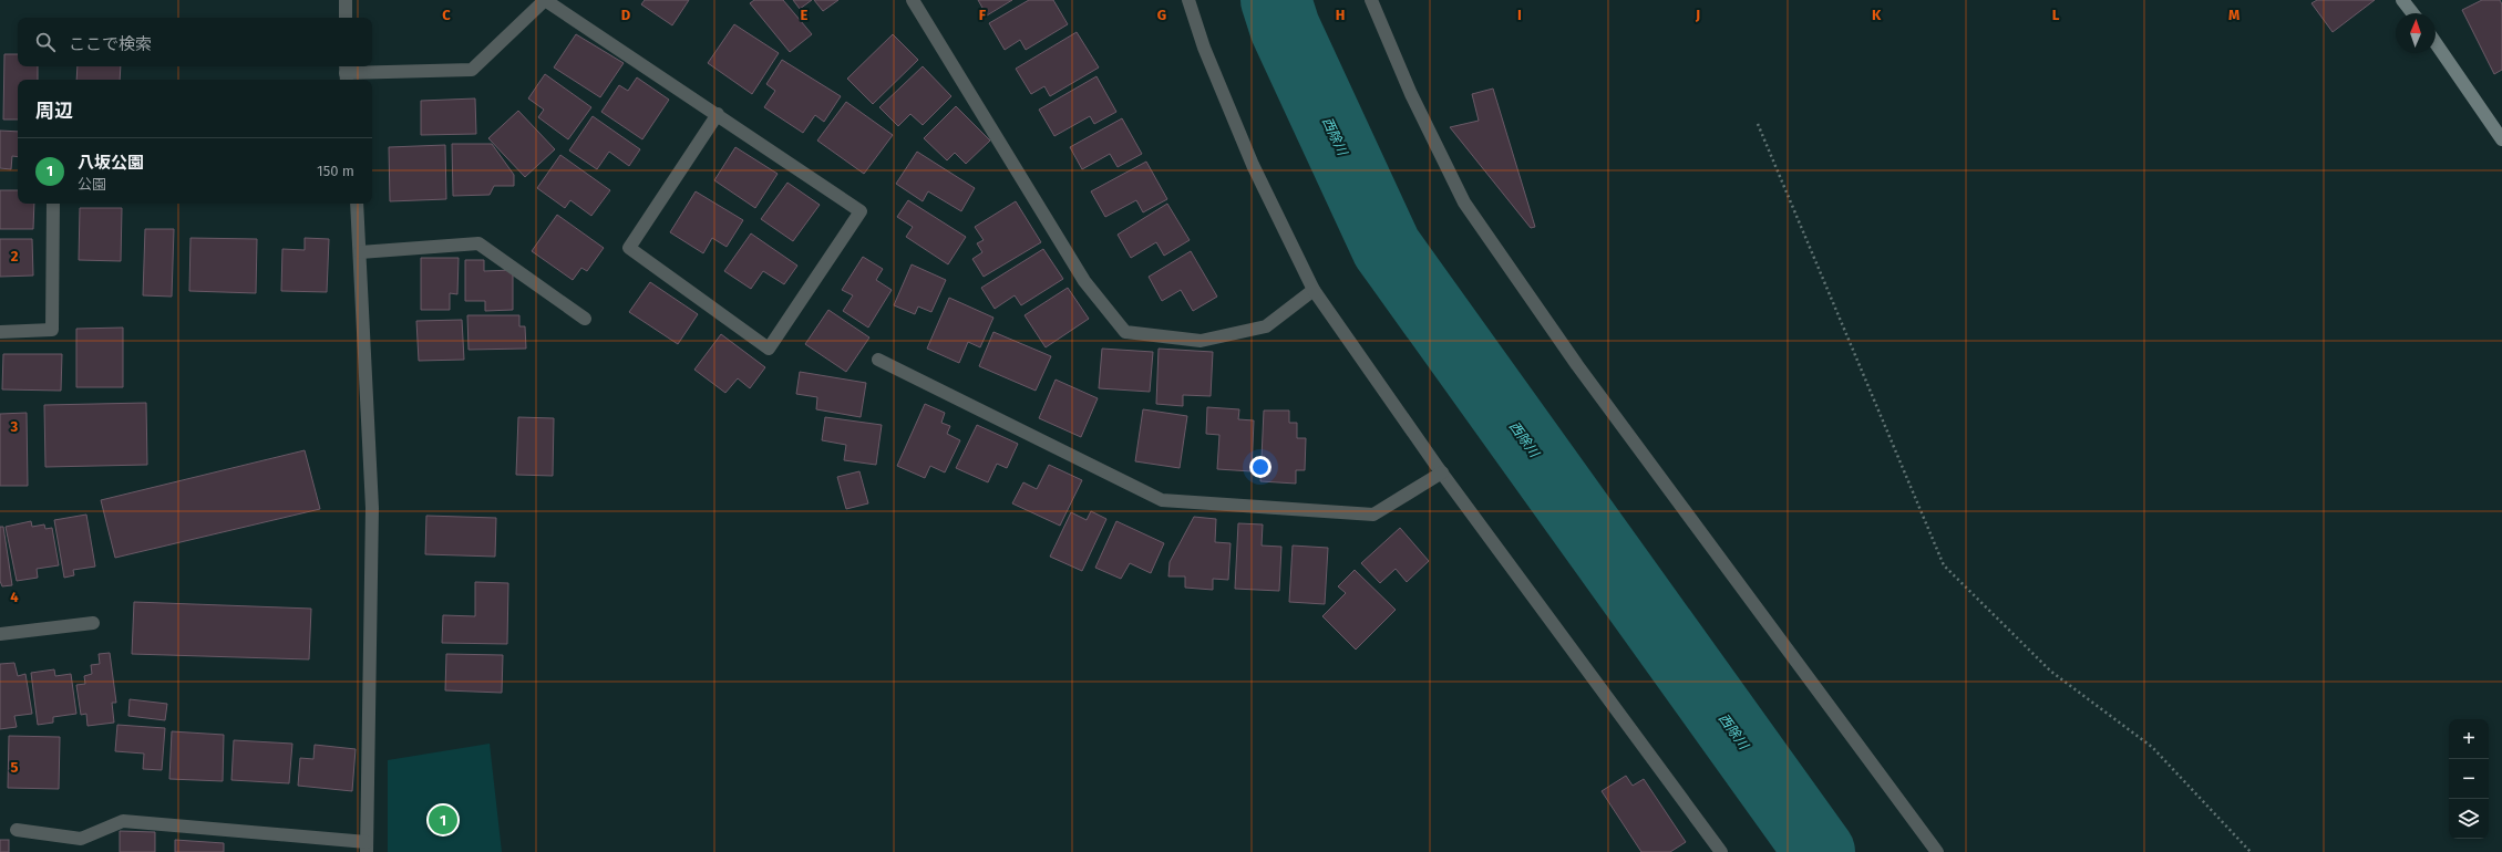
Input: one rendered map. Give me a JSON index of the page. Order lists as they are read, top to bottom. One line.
{"water":["西除川"],"north":"top","page":{"search":"ここで検索","heading":"周辺","list":[{"mark":"1","name":"八坂公園","note":"公園","value":"150 m"}],"map_buttons":["+","−"],"pins":"1"},"grid":{"columns":["C","D","E","F","G","H","I","J","K","L","M"],"rows":["2","3","4","5"]}}
